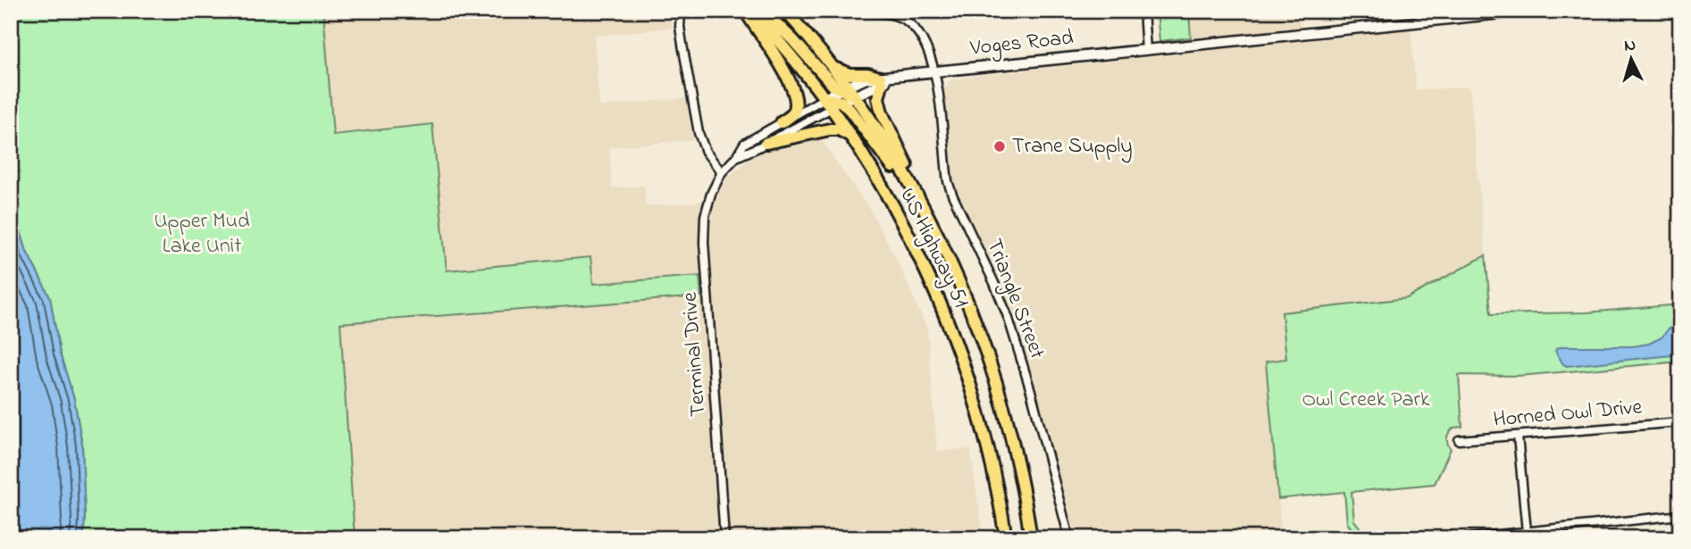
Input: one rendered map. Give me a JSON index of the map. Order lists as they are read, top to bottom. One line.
{"streets":{"main road":["US Highway 51"],"street":["Voges Road","Triangle Street","Terminal Drive","Horned Owl Drive"]},"crossings":[["Voges Road","US Highway 51"],["Voges Road","Triangle Street"],["Voges Road","Terminal Drive"],["US Highway 51","Terminal Drive"]],"parks":["Upper Mud Lake Unit","Owl Creek Park"],"places":["Trane Supply"],"north":"top"}
